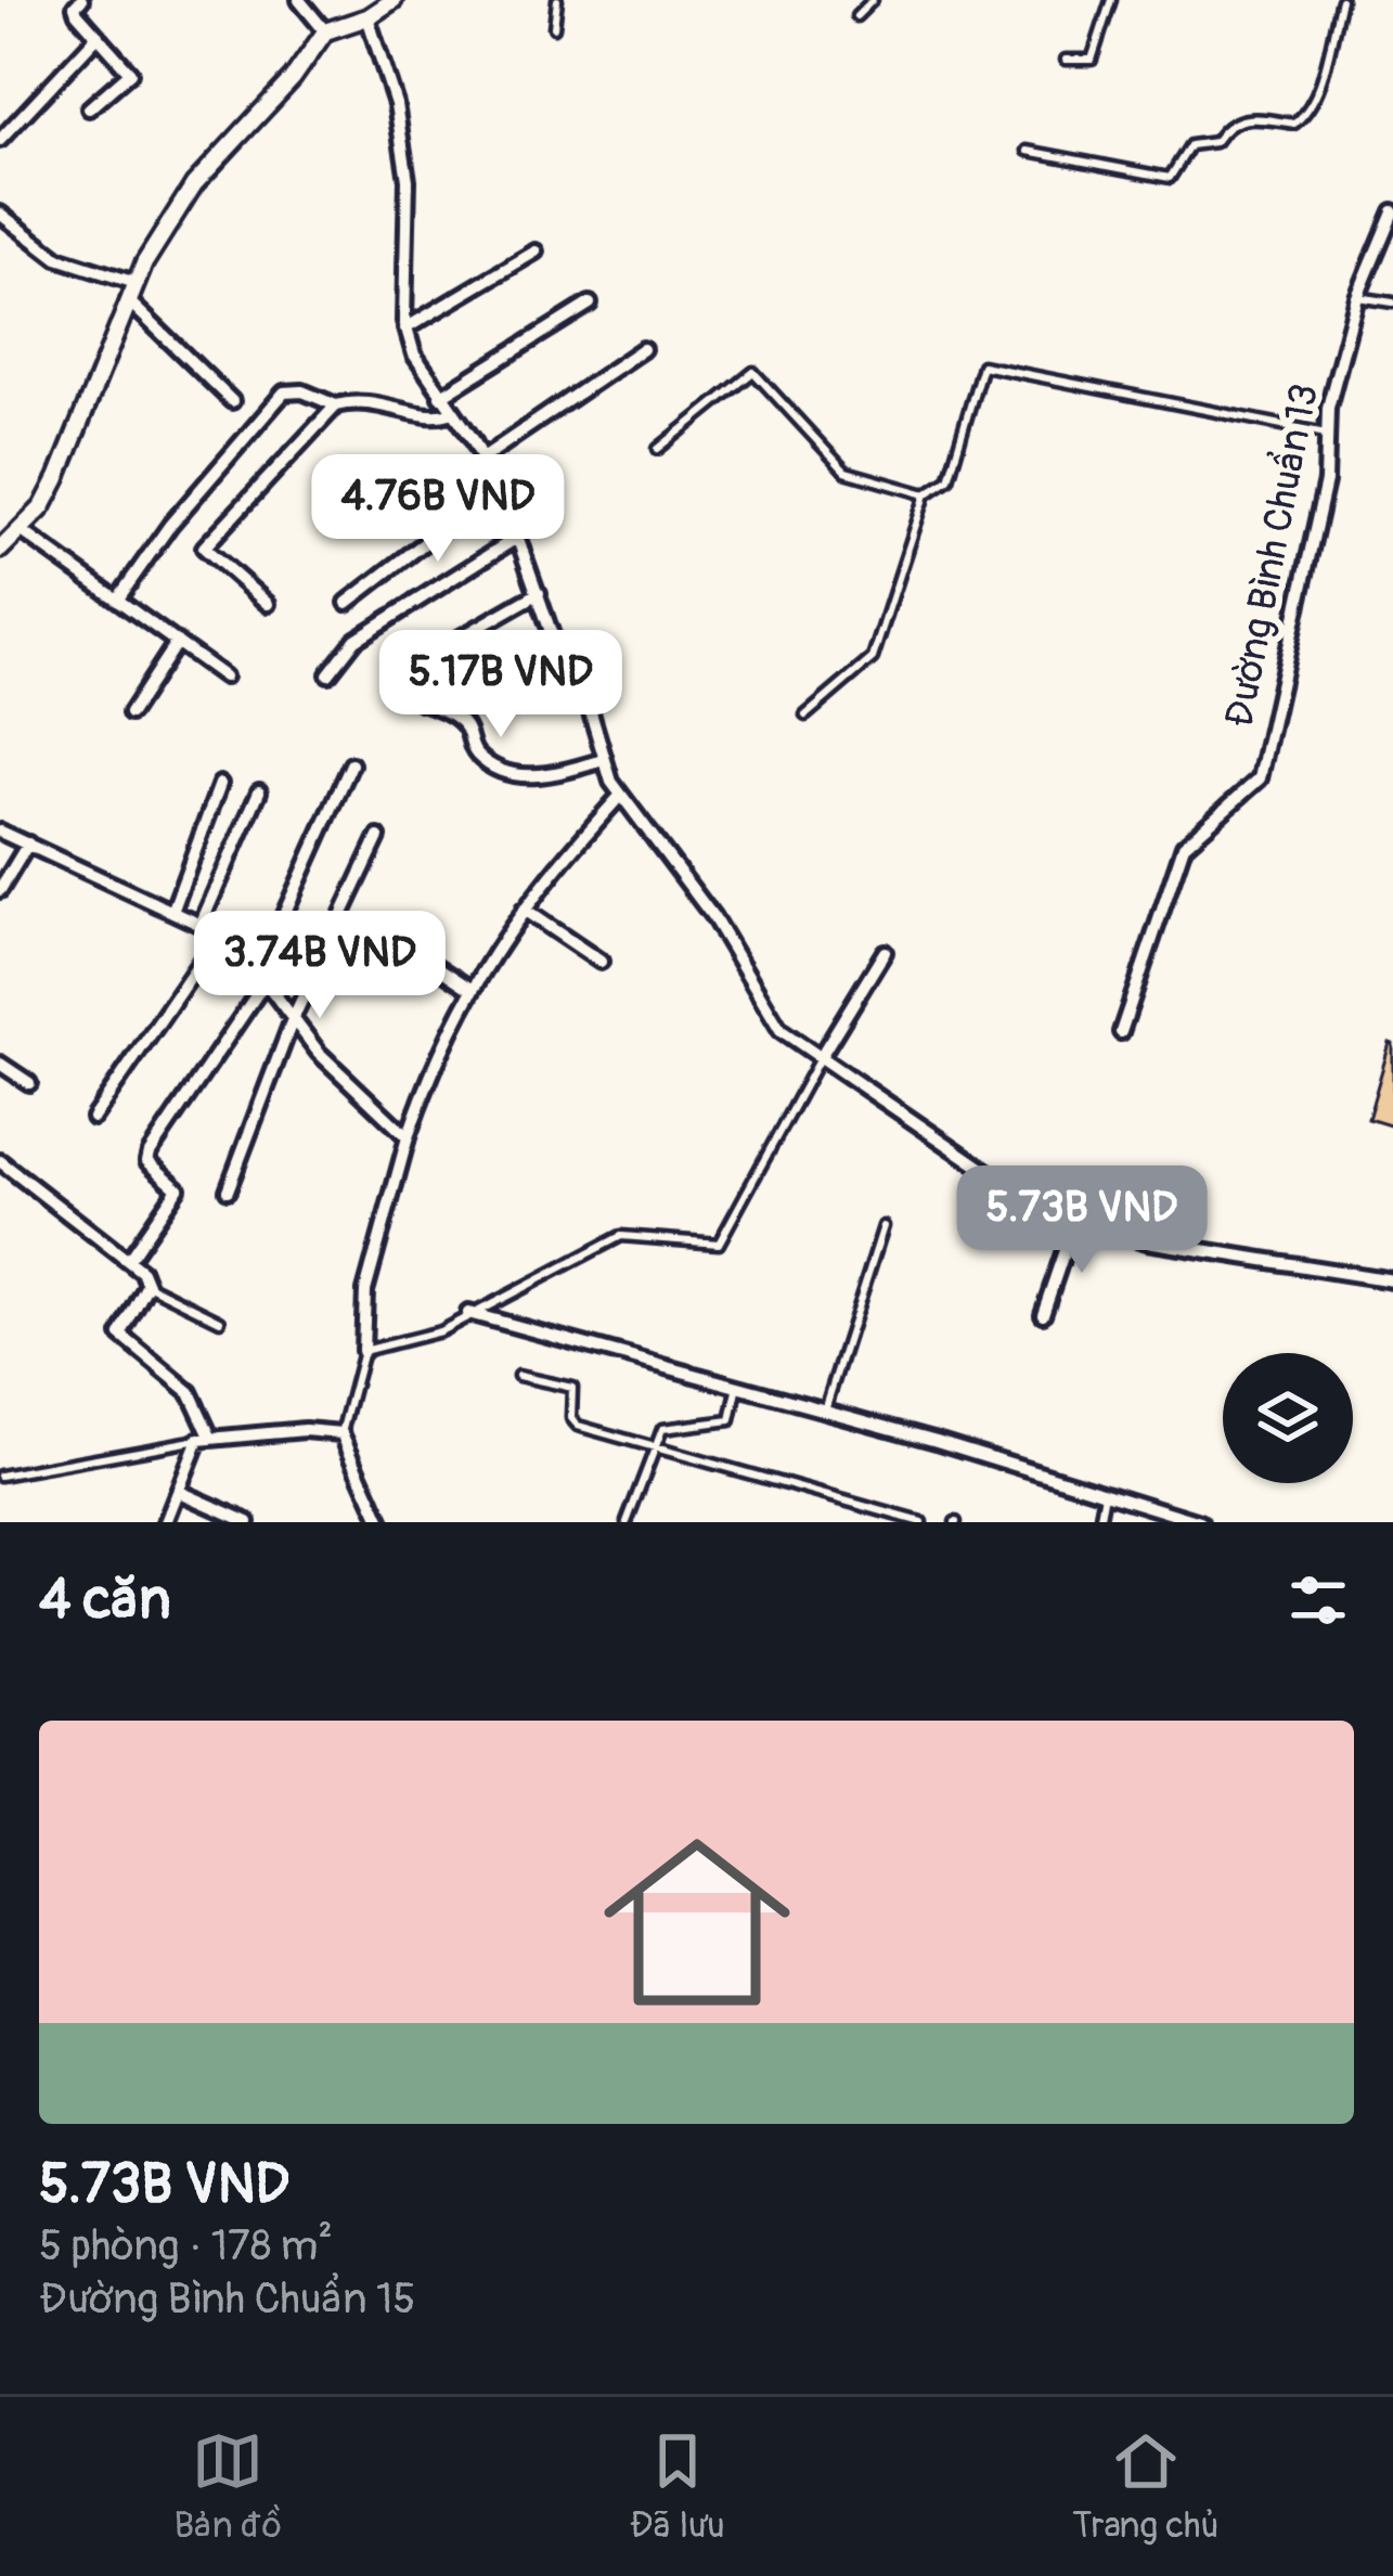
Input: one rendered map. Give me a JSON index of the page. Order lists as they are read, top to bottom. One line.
{"streets":{"street":["Đường Bình Chuẩn 13"]},"page":{"price":["4.76B VND","5.17B VND","3.74B VND","5.73B VND"],"heading":"4 căn","list":[{"name":"5.73B VND","note":"5 phòng · 178 m² · Đường Bình Chuẩn 15"}],"tabs":["Bản đồ","Đã lưu","Trang chủ"]}}
